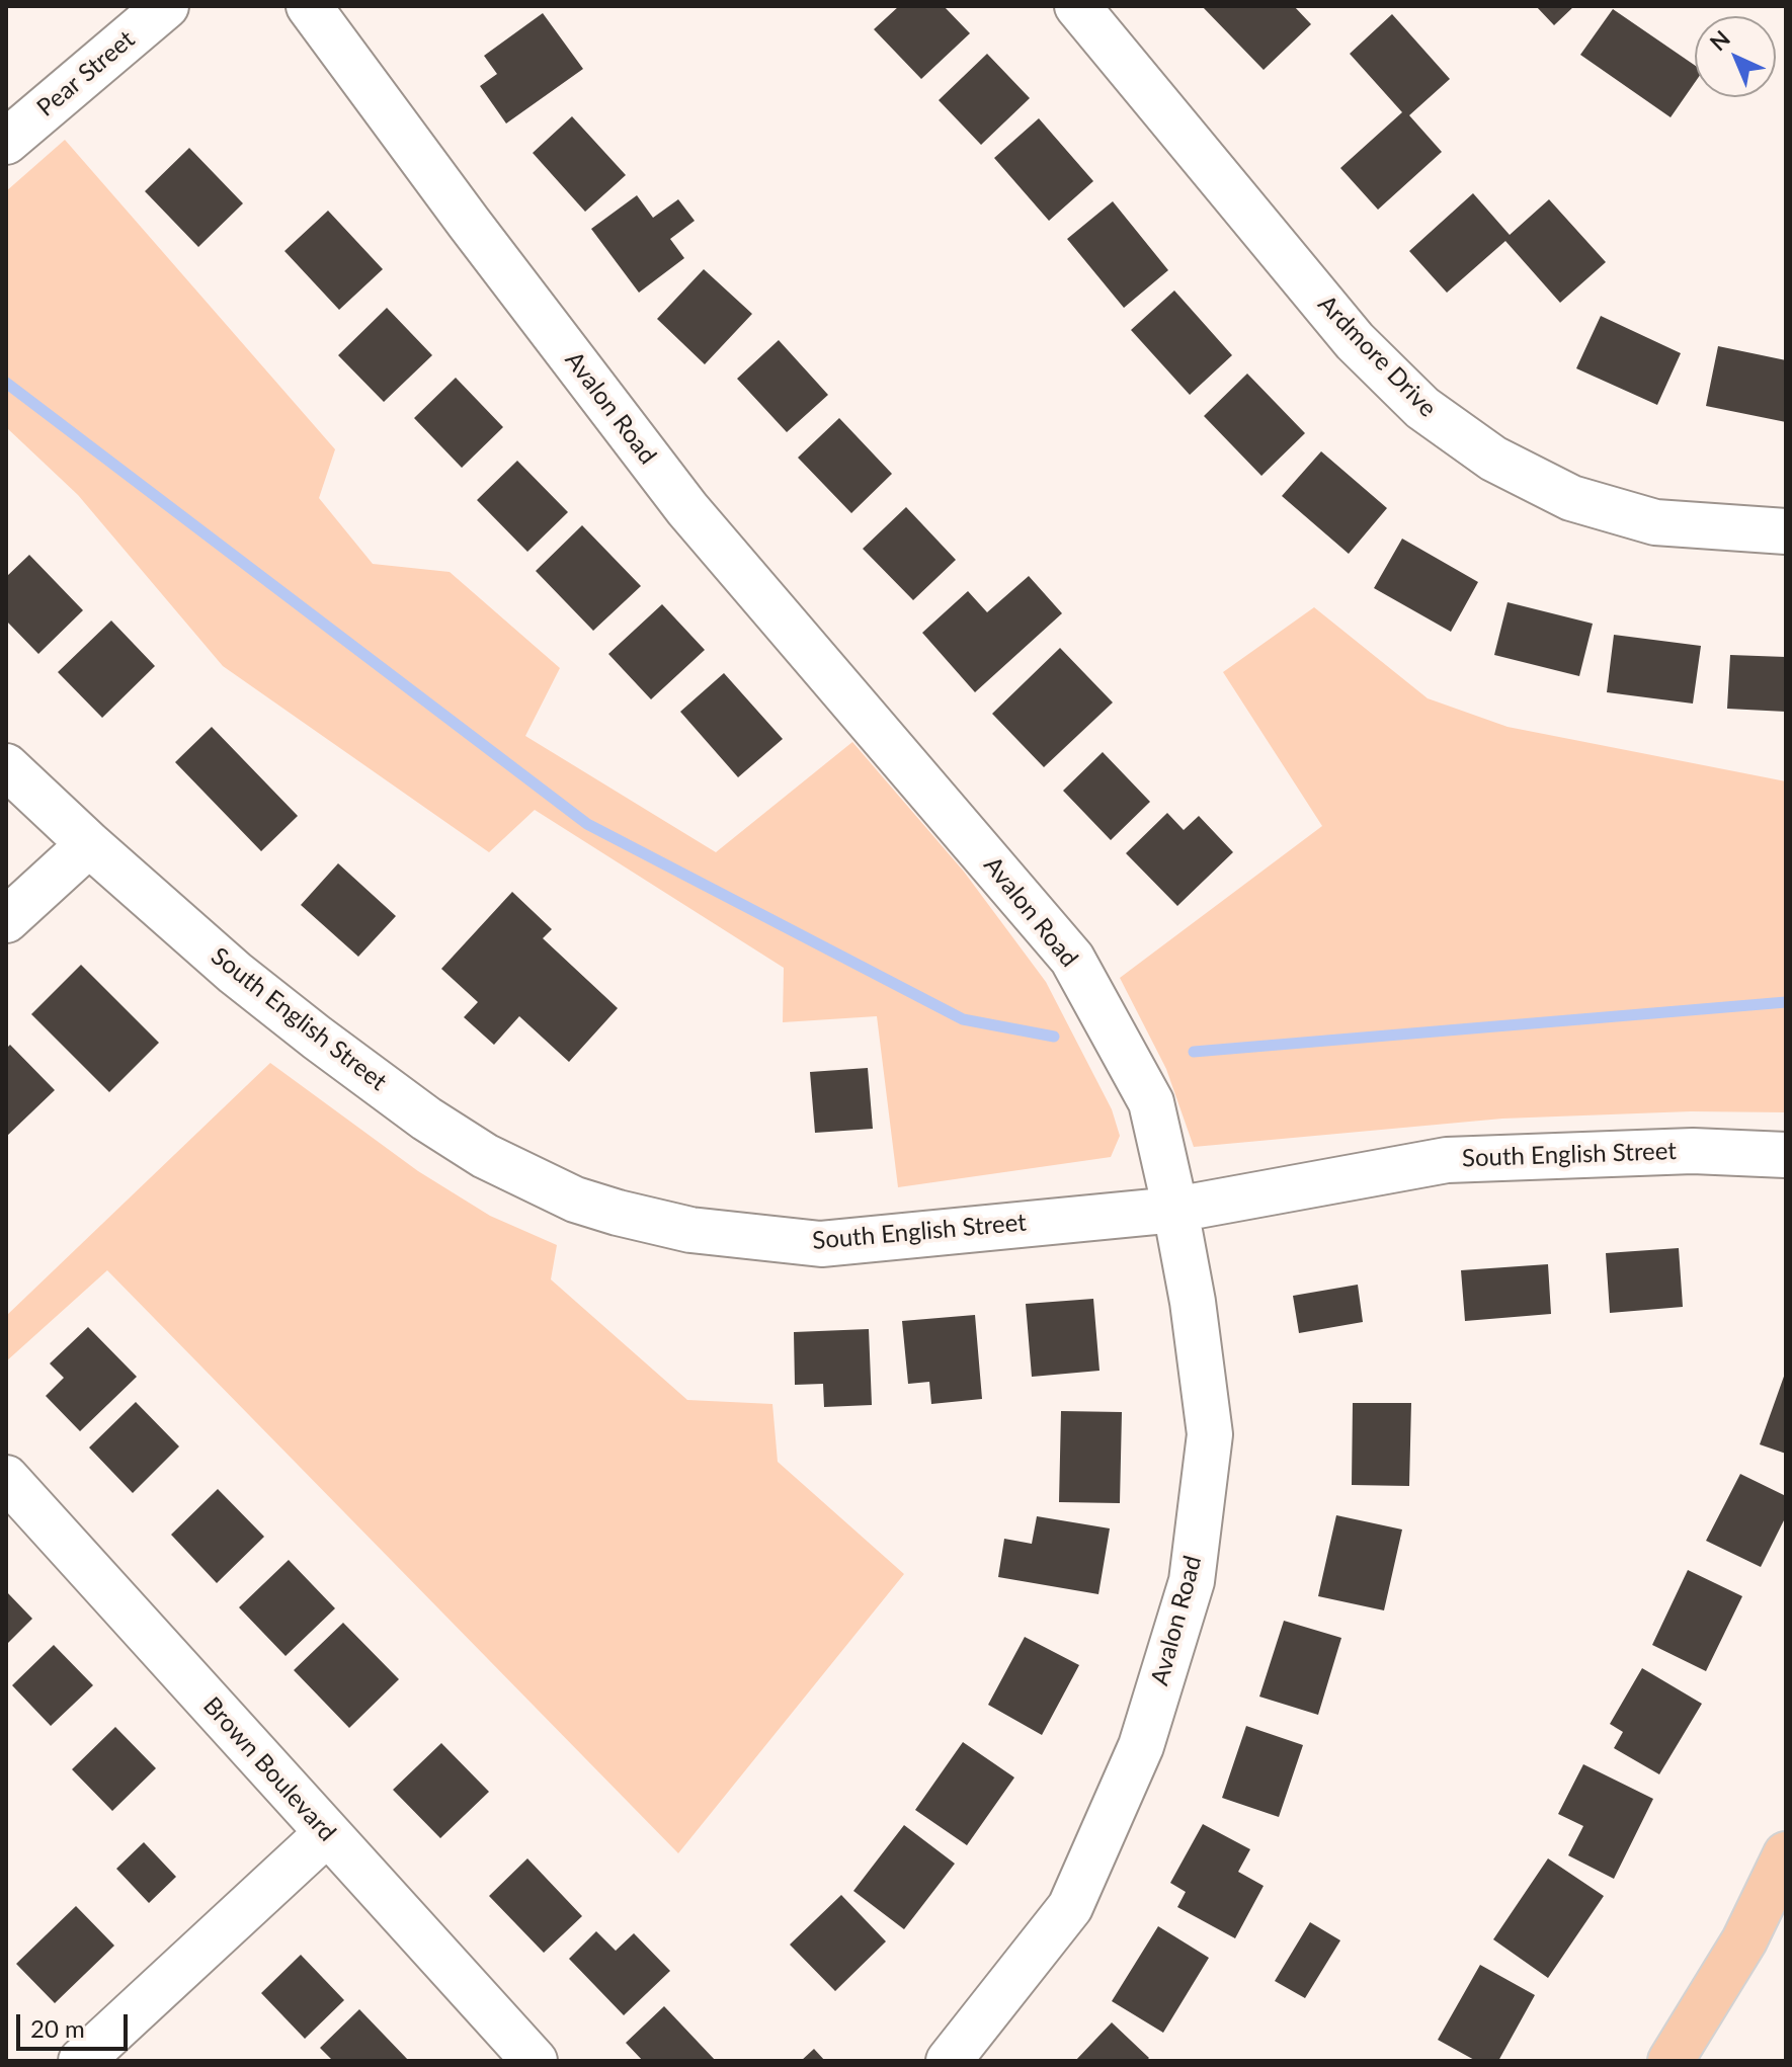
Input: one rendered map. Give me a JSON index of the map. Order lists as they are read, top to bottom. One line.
{"streets":{"street":["Pear Street","Ardmore Drive","Avalon Road","South English Street","Brown Boulevard"]},"crossings":[["Avalon Road","South English Street"]],"scale_bar":"20 m","north":"top left"}
